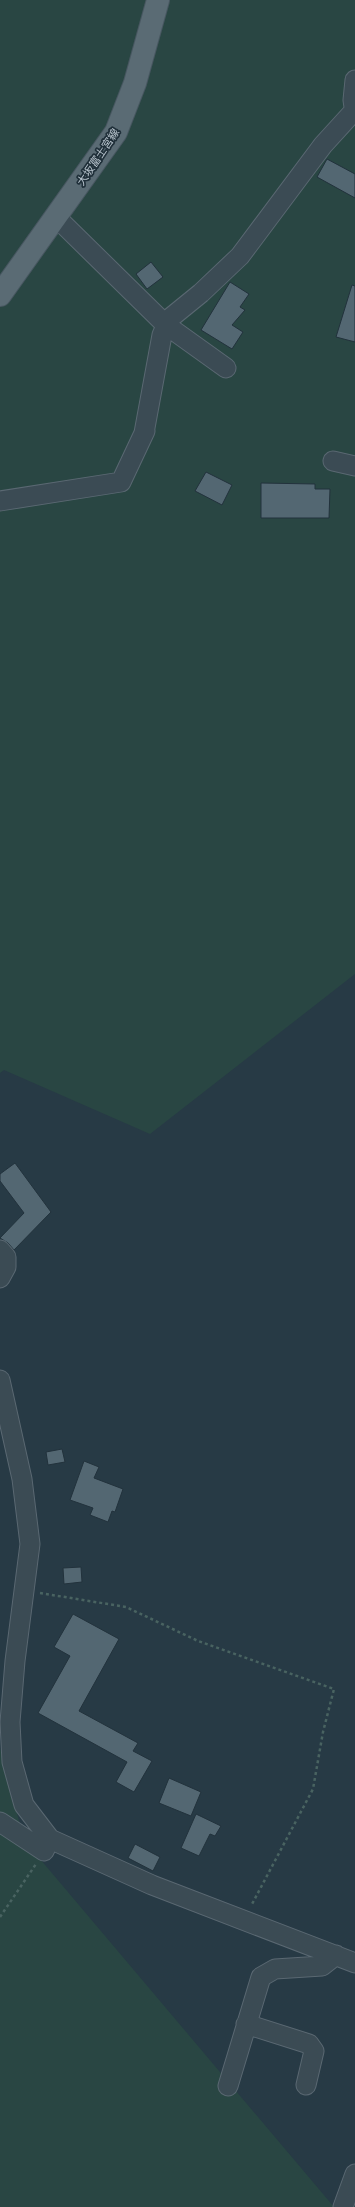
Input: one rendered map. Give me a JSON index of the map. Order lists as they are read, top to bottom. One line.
{"streets":{"main road":["大坂富士宮線"]}}
